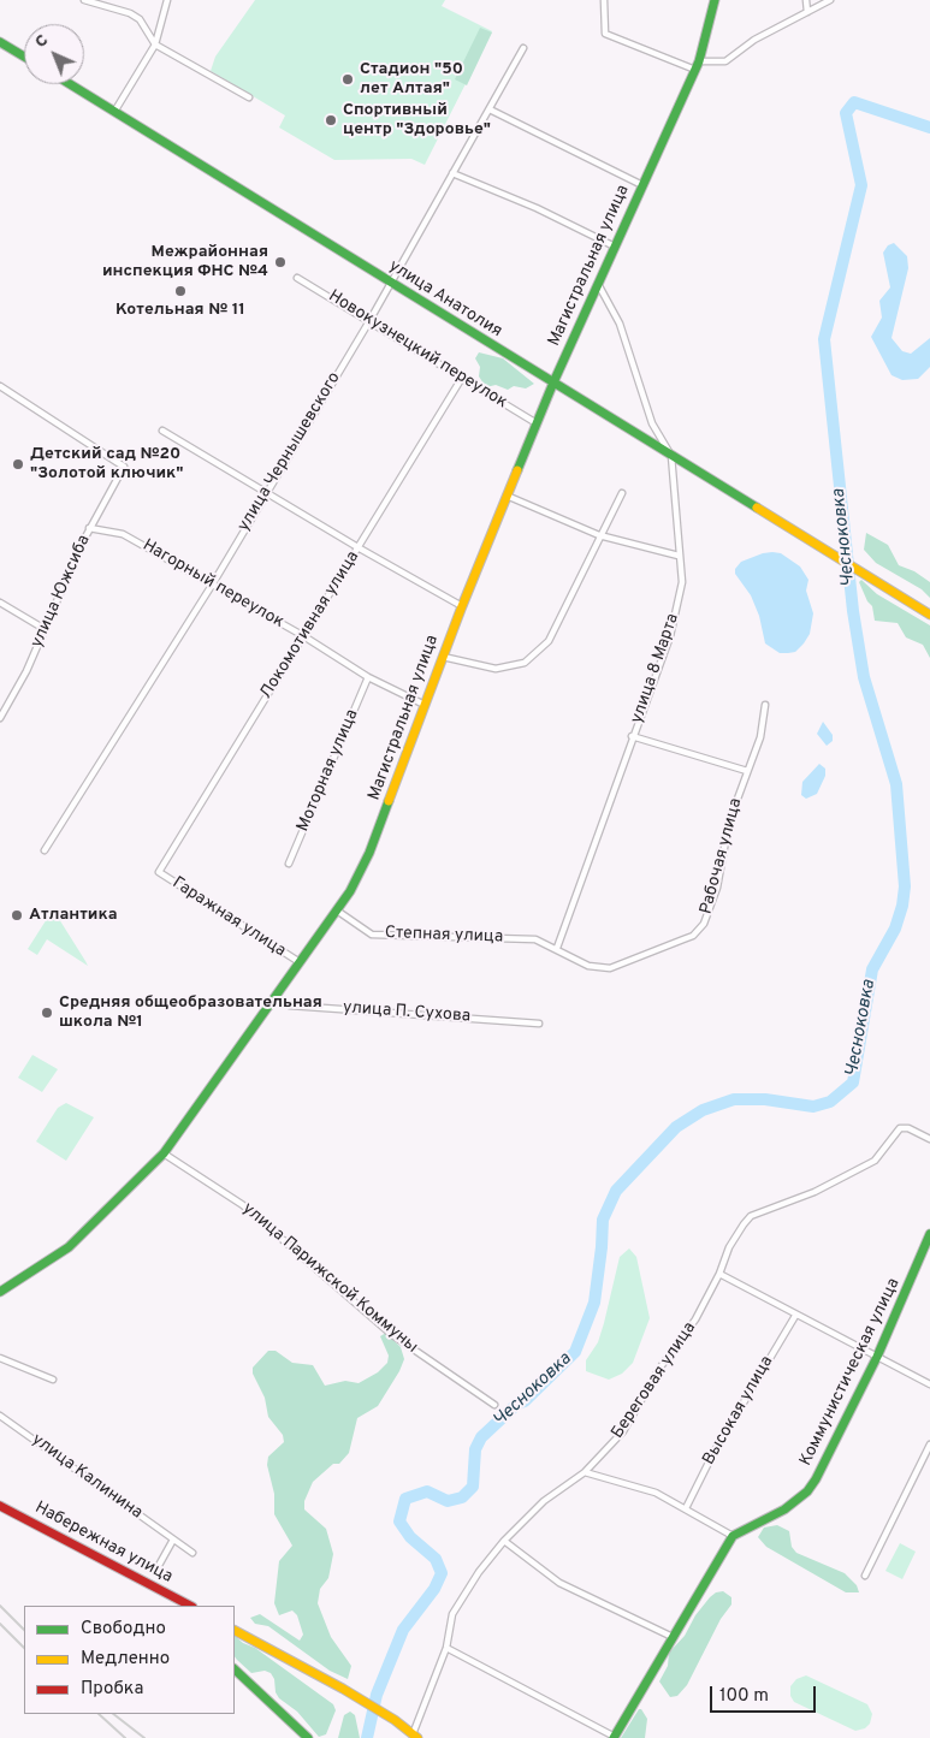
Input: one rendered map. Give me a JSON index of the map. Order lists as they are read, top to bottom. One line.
{"streets":{"street":["Магистральная улица","улица Анатолия","Новокузнецкий переулок","улица Чернышевского","Нагорный переулок","улица Южсиба","Локомотивная улица","улица 8 Марта","Моторная улица","Рабочая улица","Гаражная улица","Степная улица","улица П. Сухова","улица Парижской Коммуны","Коммунистическая улица","Береговая улица","Высокая улица","улица Калинина","Набережная улица"]},"crossings":[["Магистральная улица","улица Анатолия"],["Магистральная улица","Новокузнецкий переулок"],["Магистральная улица","Нагорный переулок"],["Магистральная улица","улица 8 Марта"],["Магистральная улица","Гаражная улица"],["Магистральная улица","Степная улица"],["Магистральная улица","улица П. Сухова"],["Магистральная улица","улица Парижской Коммуны"],["улица Анатолия","улица Чернышевского"],["улица Анатолия","улица 8 Марта"],["Новокузнецкий переулок","улица Чернышевского"],["Новокузнецкий переулок","Локомотивная улица"],["улица Чернышевского","Нагорный переулок"],["Нагорный переулок","улица Южсиба"],["Нагорный переулок","Локомотивная улица"],["Нагорный переулок","Моторная улица"],["Локомотивная улица","Гаражная улица"],["улица 8 Марта","Рабочая улица"],["улица 8 Марта","Степная улица"],["Рабочая улица","Степная улица"]],"water":["Чесноковка"],"places":["Стадион \"50 лет Алтая\"","Спортивный центр \"Здоровье\"","Межрайонная инспекция ФНС №4","Котельная № 11","Детский сад №20 \"Золотой ключик\"","Атлантика","Средняя общеобразовательная школа №1"],"legend":["Свободно","Медленно","Пробка"],"scale_bar":"100 m","north":"top left"}
